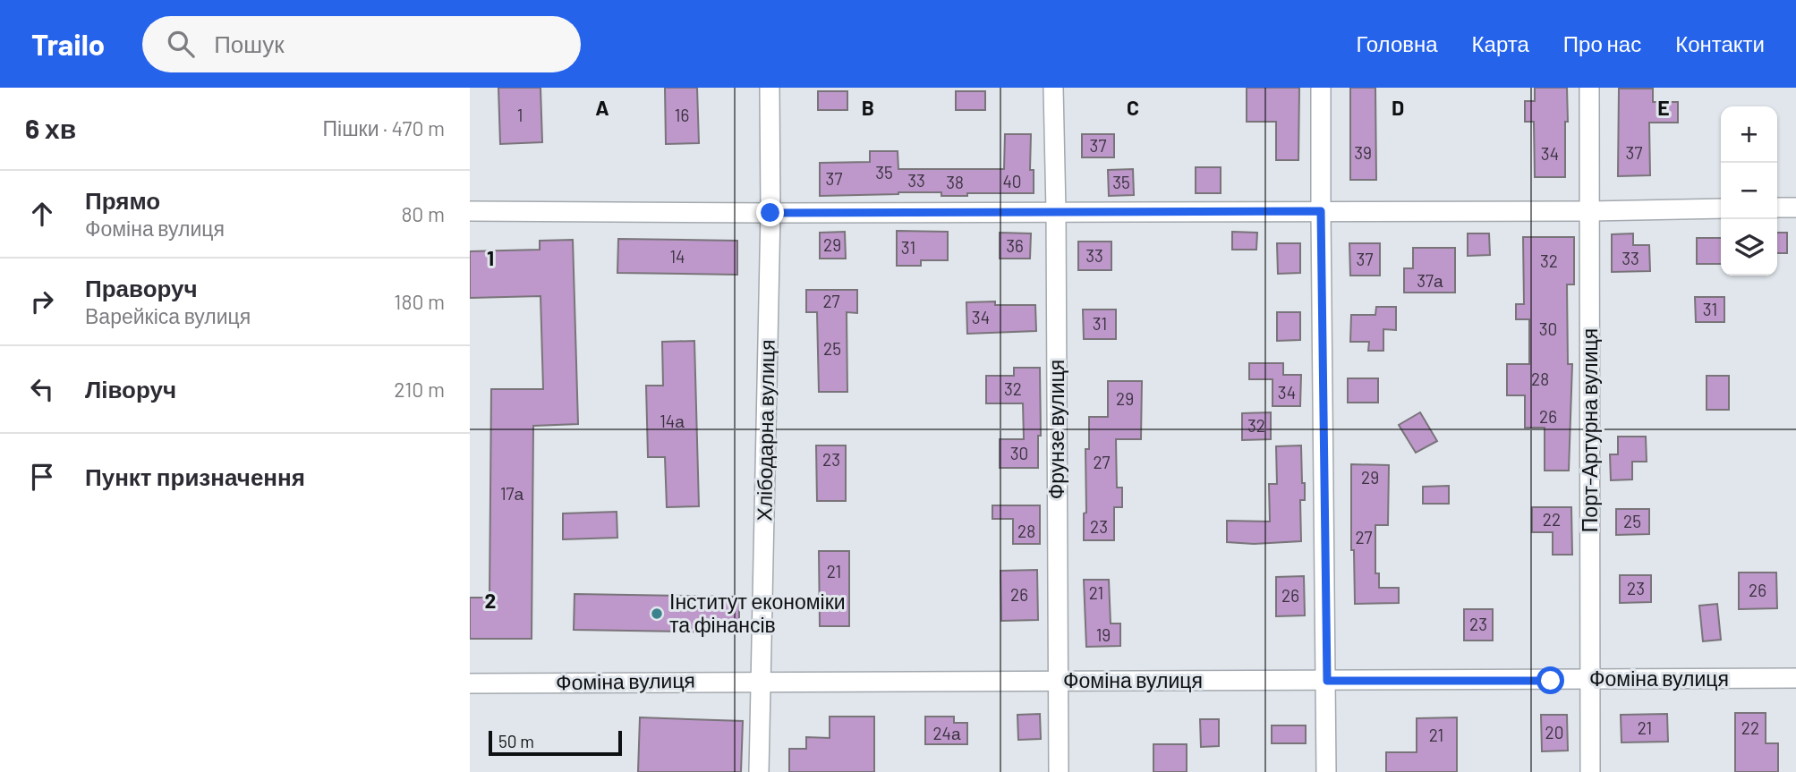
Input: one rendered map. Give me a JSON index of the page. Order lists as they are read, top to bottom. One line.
{"streets":{"street":["Фрунзе вулиця","Хлібодарна вулиця","Порт-Артурна вулиця","Фоміна вулиця"]},"crossings":[["Фрунзе вулиця","Фоміна вулиця"],["Хлібодарна вулиця","Фоміна вулиця"],["Порт-Артурна вулиця","Фоміна вулиця"]],"places":["Інститут економіки та фінансів"],"house_numbers":["1","16","37","39","37","34","35","37","33","40","38","35","29","36","31","33","14","33","37","32","37а","27","31","34","31","30","25","28","32","34","29","26","14а","32","30","23","27","29","17а","22","25","23","28","27","21","23","26","21","26","26","23","19","21","22","20","24а","21"],"scale_bar":"50 m","page":{"header":"Trailo","search":"Пошук","nav":["Головна","Карта","Про нас","Контакти"],"heading":["6 хв","Пішки · 470 m"],"map_buttons":["+","−"],"list":[["Прямо","Фоміна вулиця","80 m"],["Праворуч","Варейкіса вулиця","180 m"],["Ліворуч","210 m"],"Пункт призначення"],"scale":"50 m"},"grid":{"columns":["A","B","C","D","E"],"rows":["1","2"]}}
